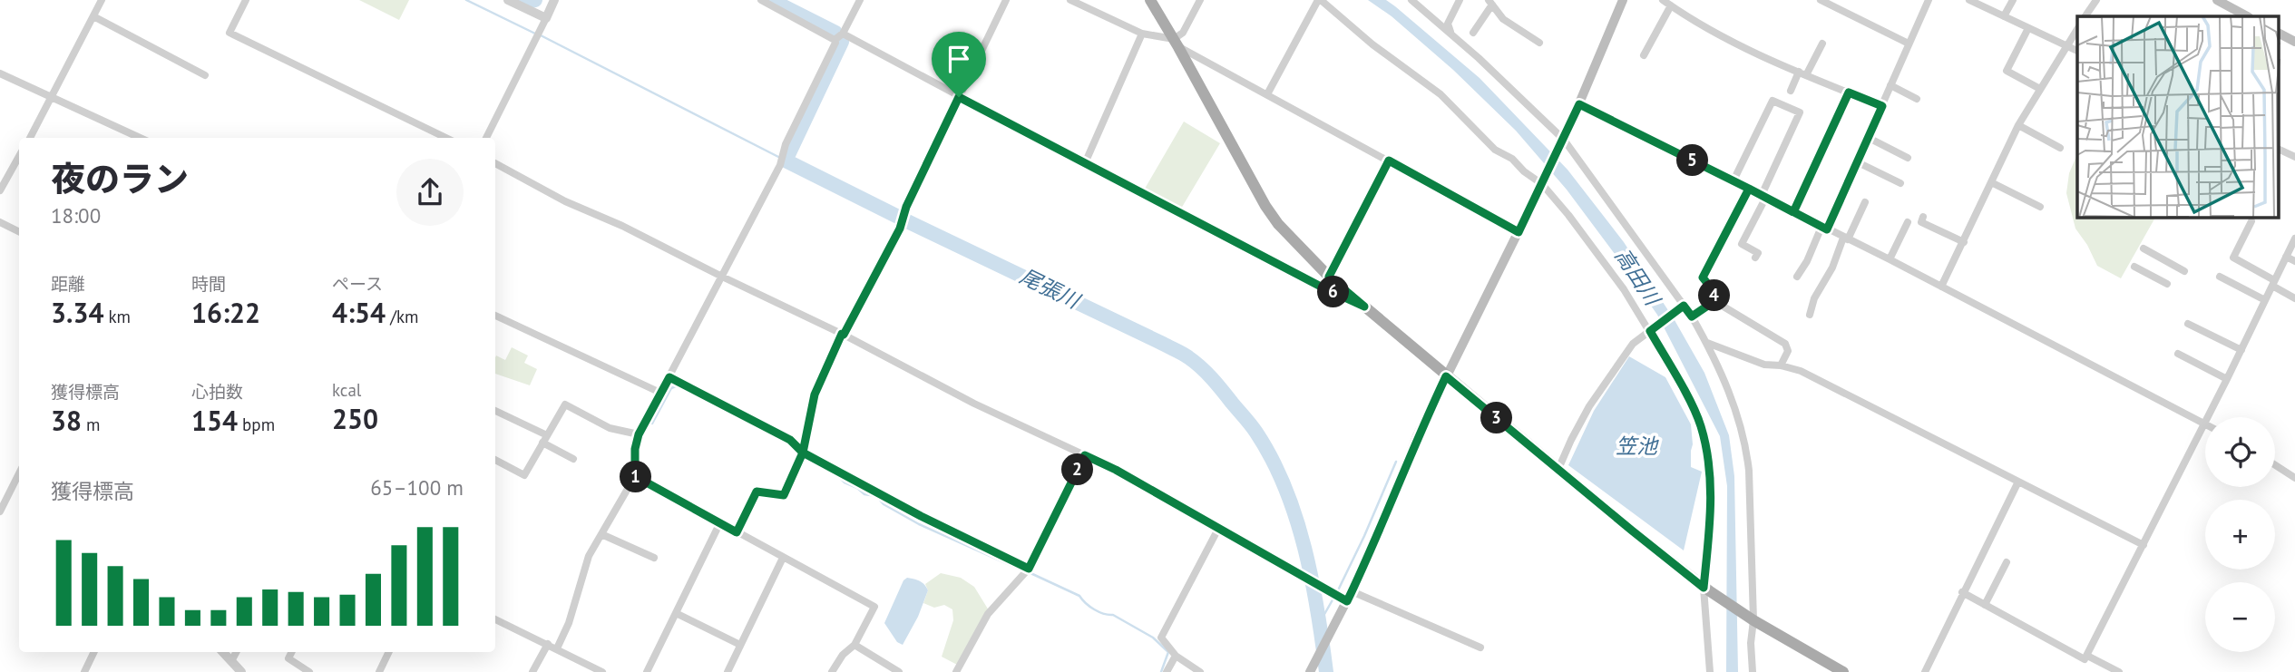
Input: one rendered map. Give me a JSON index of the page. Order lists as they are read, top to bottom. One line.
{"water":["高田川","尾張川","笠池"],"page":{"heading":["夜のラン","18:00"],"pins":["5","6","4","3","2","1"],"stats":[["距離","3.34 km"],["時間","16:22"],["ペース","4:54 /km"],["獲得標高","38 m"],["心拍数","154 bpm"],["kcal","250"]],"map_buttons":["+","−"],"chart":["獲得標高","65–100 m"]}}
